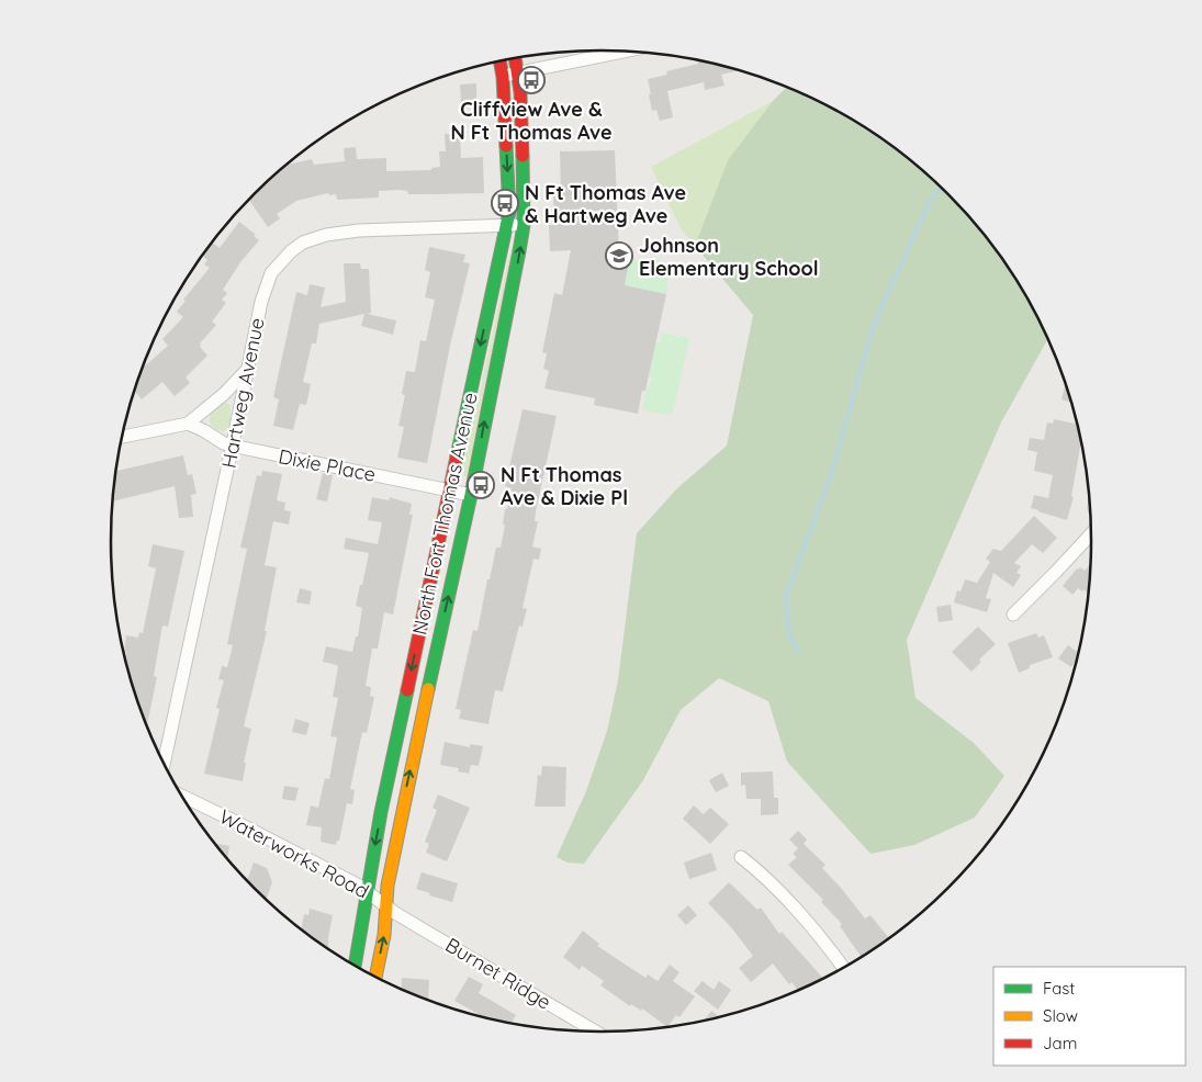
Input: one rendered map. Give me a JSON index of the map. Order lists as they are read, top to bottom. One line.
{"streets":{"street":["Hartweg Avenue","Dixie Place","North Fort Thomas Avenue","Waterworks Road","Burnet Ridge"]},"crossings":[["Hartweg Avenue","Dixie Place"],["Hartweg Avenue","North Fort Thomas Avenue"],["Dixie Place","North Fort Thomas Avenue"],["North Fort Thomas Avenue","Waterworks Road"],["North Fort Thomas Avenue","Burnet Ridge"],["Waterworks Road","Burnet Ridge"]],"places":{"bus stop":["Cliffview Ave & N Ft Thomas Ave","N Ft Thomas Ave & Hartweg Ave","N Ft Thomas Ave & Dixie Pl"],"school or university":["Johnson Elementary School"]},"legend":["Fast","Slow","Jam"]}
